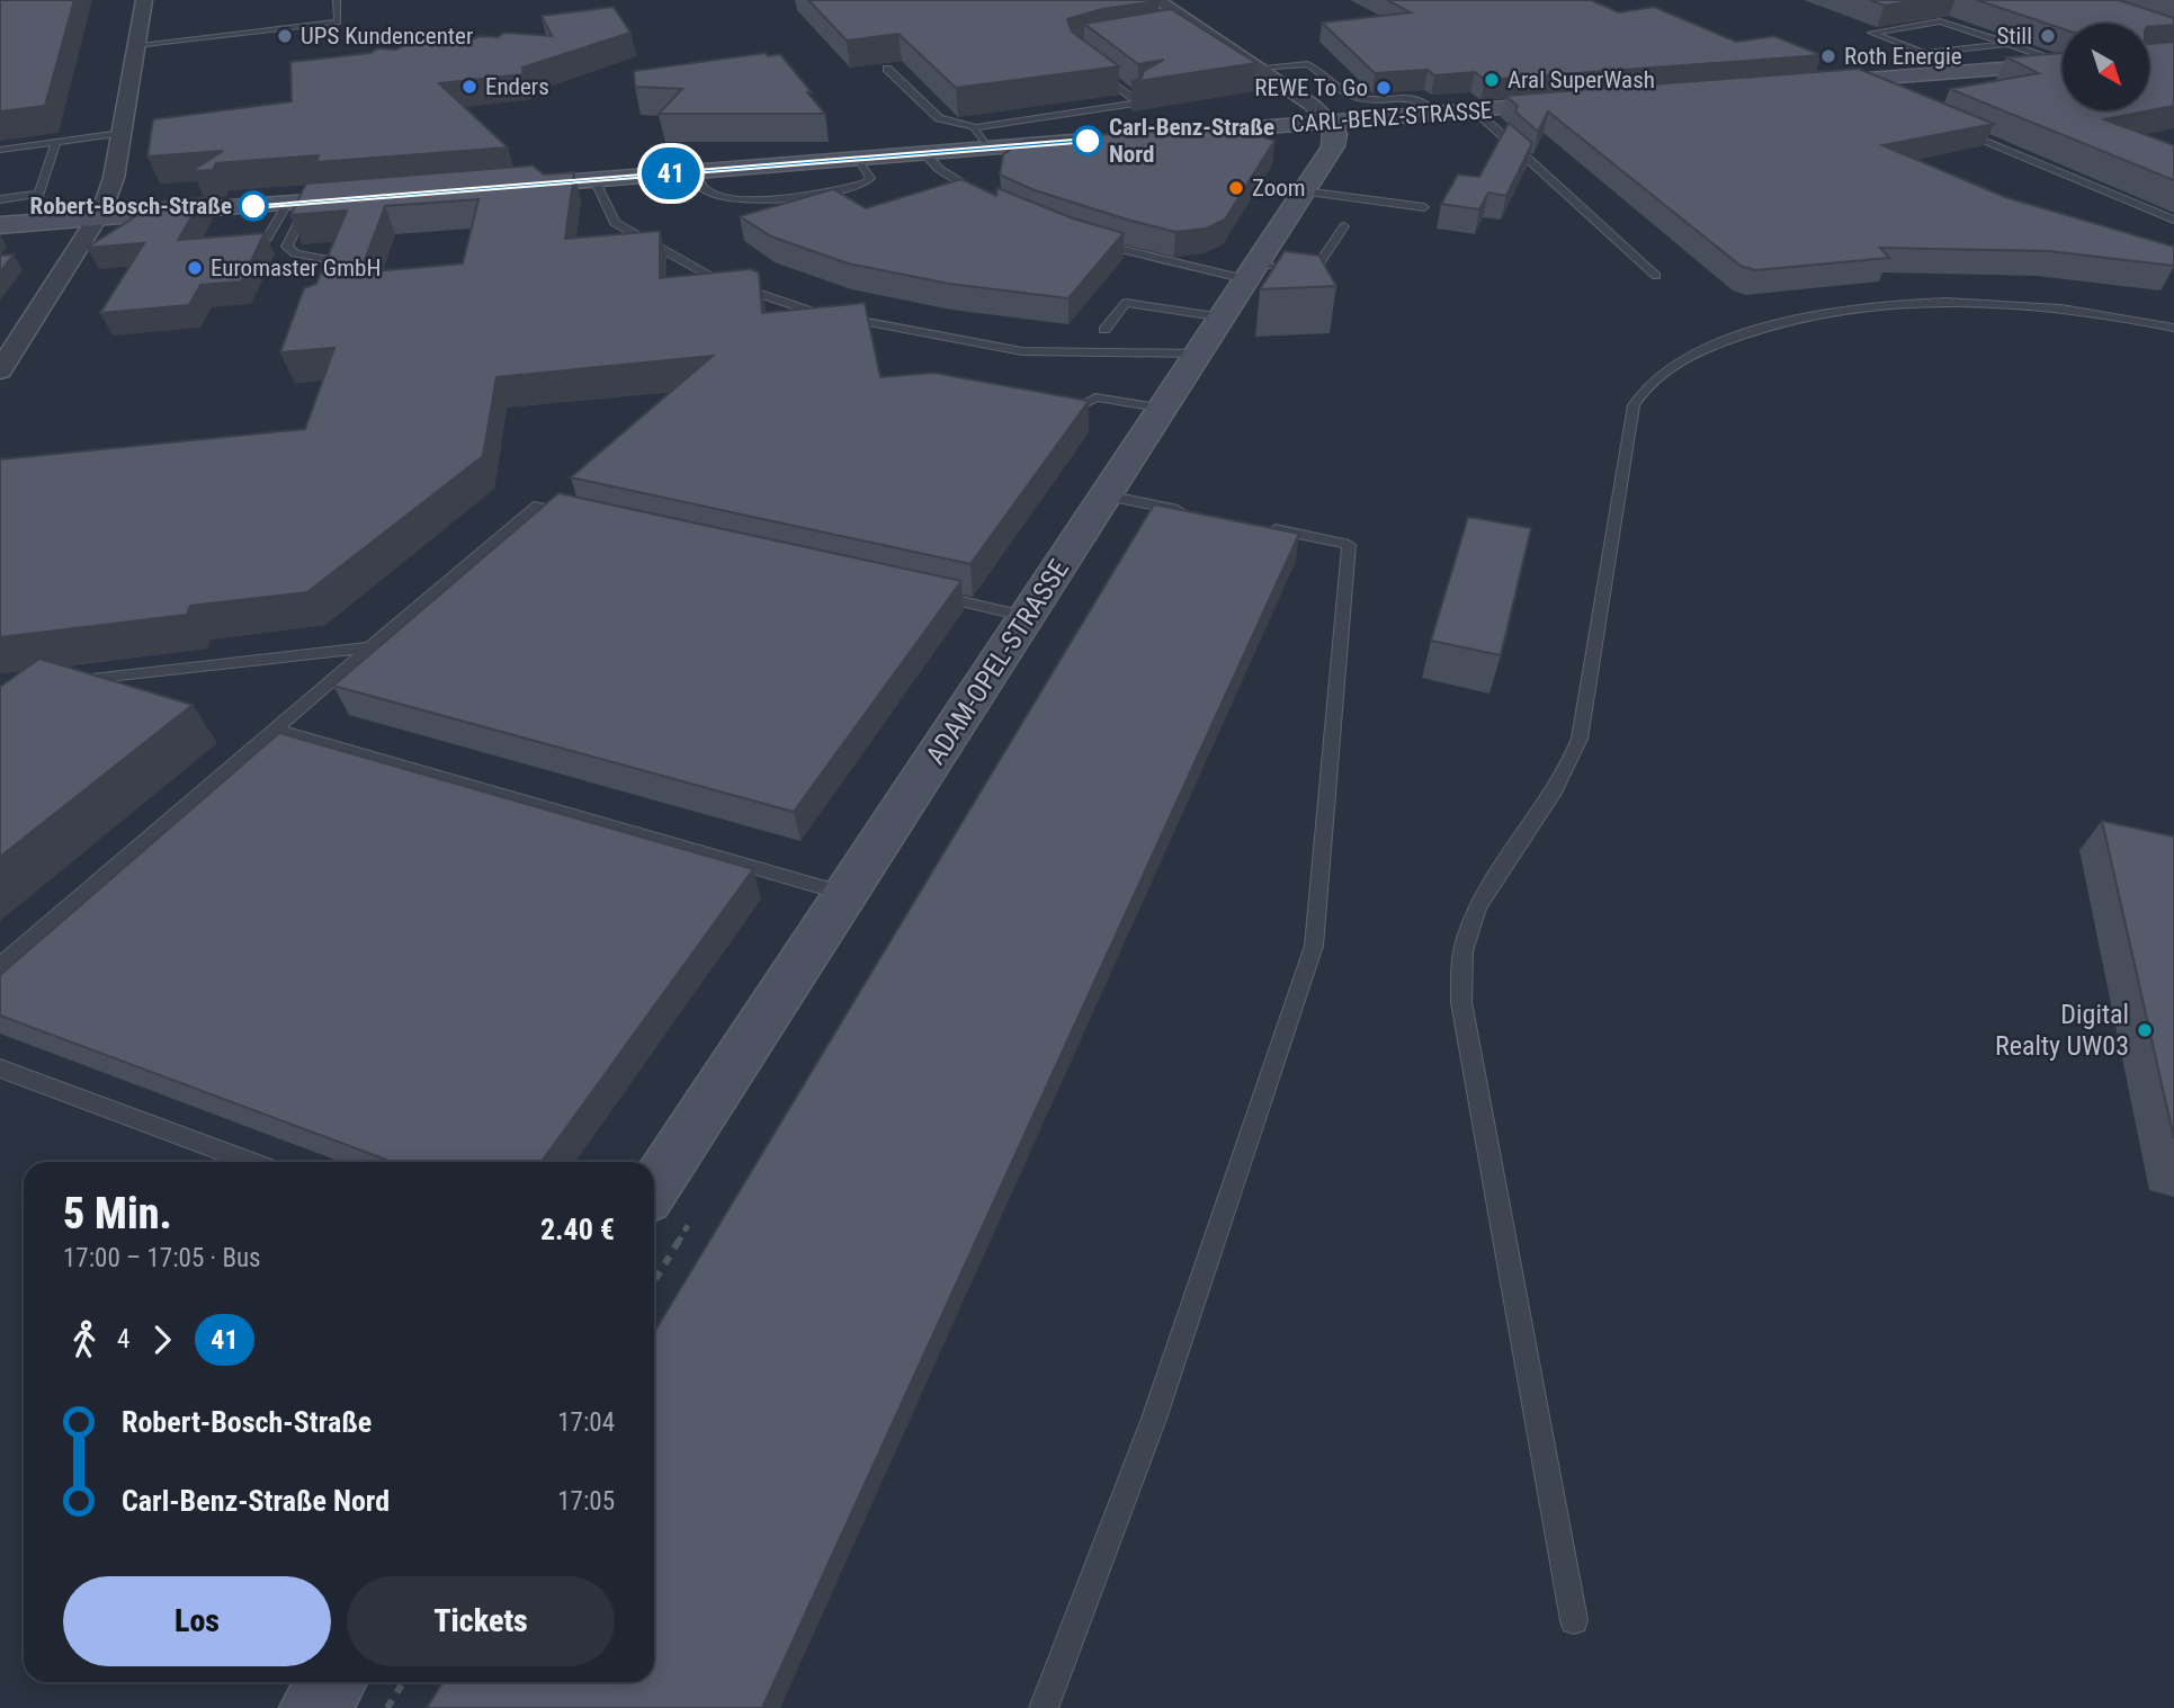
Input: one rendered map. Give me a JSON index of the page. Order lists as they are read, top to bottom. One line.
{"streets":{"main road":["CARL-BENZ-STRASSE","ADAM-OPEL-STRASSE"]},"crossings":[["CARL-BENZ-STRASSE","ADAM-OPEL-STRASSE"]],"places":["UPS Kundencenter","Still","Roth Energie","Aral SuperWash","Enders","REWE To Go","Carl-Benz-Straße Nord","Zoom","Robert-Bosch-Straße","Euromaster GmbH","Digital Realty UW03"],"lines":["bus line 41"],"north":"bottom right","page":{"on_map":"41","heading":["5 Min.","17:00 – 17:05 · Bus","2.40 €"],"legs":["4","41"],"list":[{"name":"Robert-Bosch-Straße","value":"17:04"},{"name":"Carl-Benz-Straße Nord","value":"17:05"}],"buttons":["Los","Tickets"]}}
